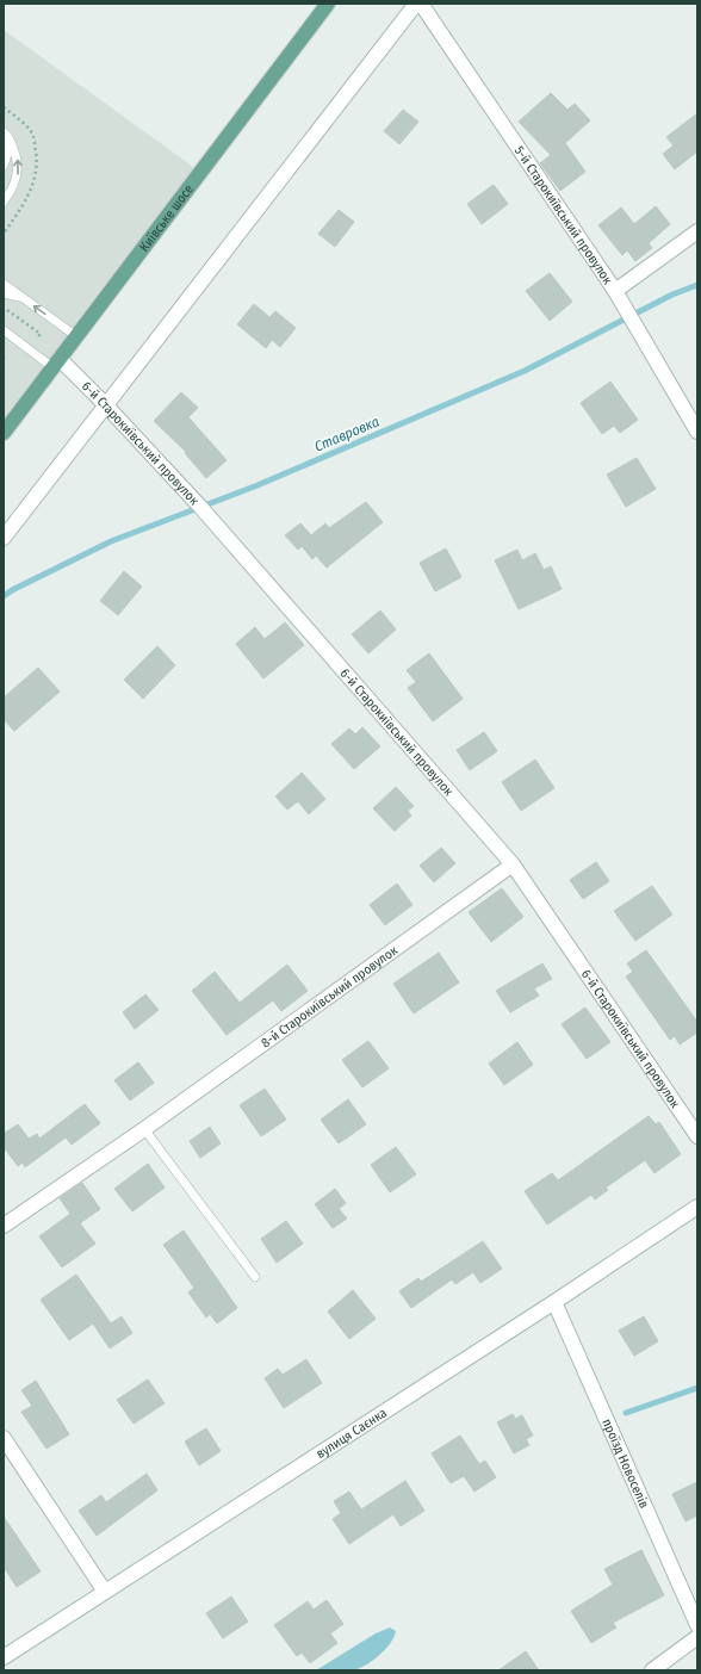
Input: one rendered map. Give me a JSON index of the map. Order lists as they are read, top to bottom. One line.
{"streets":{"main road":["Київське шосе"],"street":["5-й Старокиївський провулок","6-й Старокиївський провулок","8-й Старокиївський провулок","вулиця Саєнка","проїзд Новоселів"]},"crossings":[["Київське шосе","6-й Старокиївський провулок"],["6-й Старокиївський провулок","8-й Старокиївський провулок"],["вулиця Саєнка","проїзд Новоселів"]],"water":["Ставровка"]}
